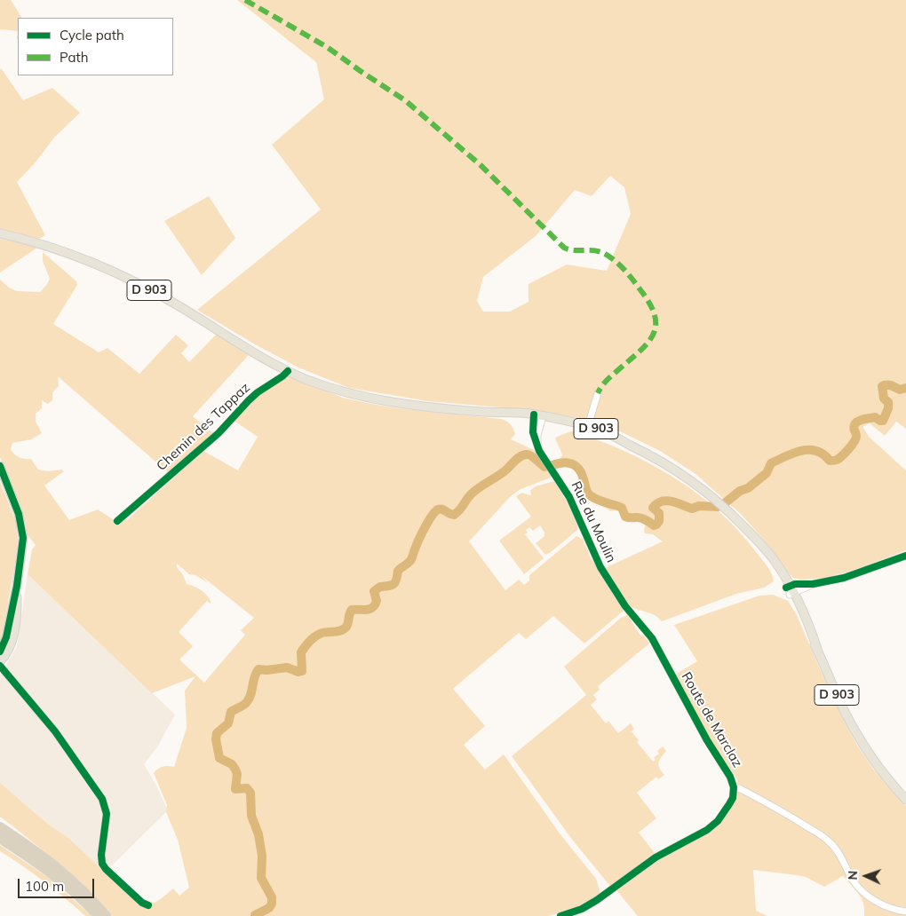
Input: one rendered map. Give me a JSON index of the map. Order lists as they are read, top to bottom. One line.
{"streets":{"main road":["D 903"],"street":["Chemin des Tappaz","Rue du Moulin","Route de Marclaz"]},"crossings":[["D 903","Chemin des Tappaz"],["D 903","Rue du Moulin"],["Rue du Moulin","Route de Marclaz"]],"legend":["Cycle path","Path"],"scale_bar":"100 m","north":"left"}
